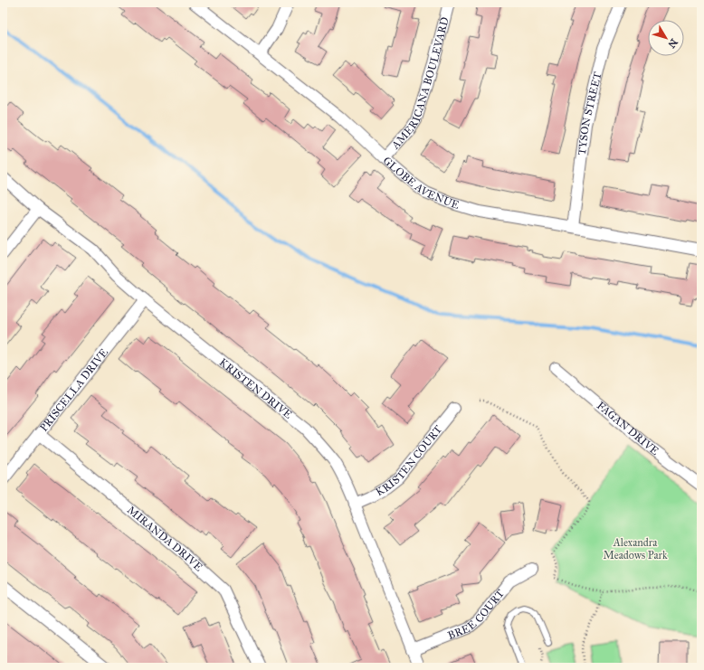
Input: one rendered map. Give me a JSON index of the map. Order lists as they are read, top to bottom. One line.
{"streets":{"street":["AMERICANA BOULEVARD","TYSON STREET","GLOBE AVENUE","KRISTEN DRIVE","PRISCELLA DRIVE","FAGAN DRIVE","KRISTEN COURT","MIRANDA DRIVE","BREE COURT"]},"crossings":[["AMERICANA BOULEVARD","GLOBE AVENUE"],["TYSON STREET","GLOBE AVENUE"],["KRISTEN DRIVE","PRISCELLA DRIVE"],["KRISTEN DRIVE","KRISTEN COURT"],["KRISTEN DRIVE","BREE COURT"],["PRISCELLA DRIVE","MIRANDA DRIVE"]],"parks":["Alexandra Meadows Park"],"north":"bottom right"}
